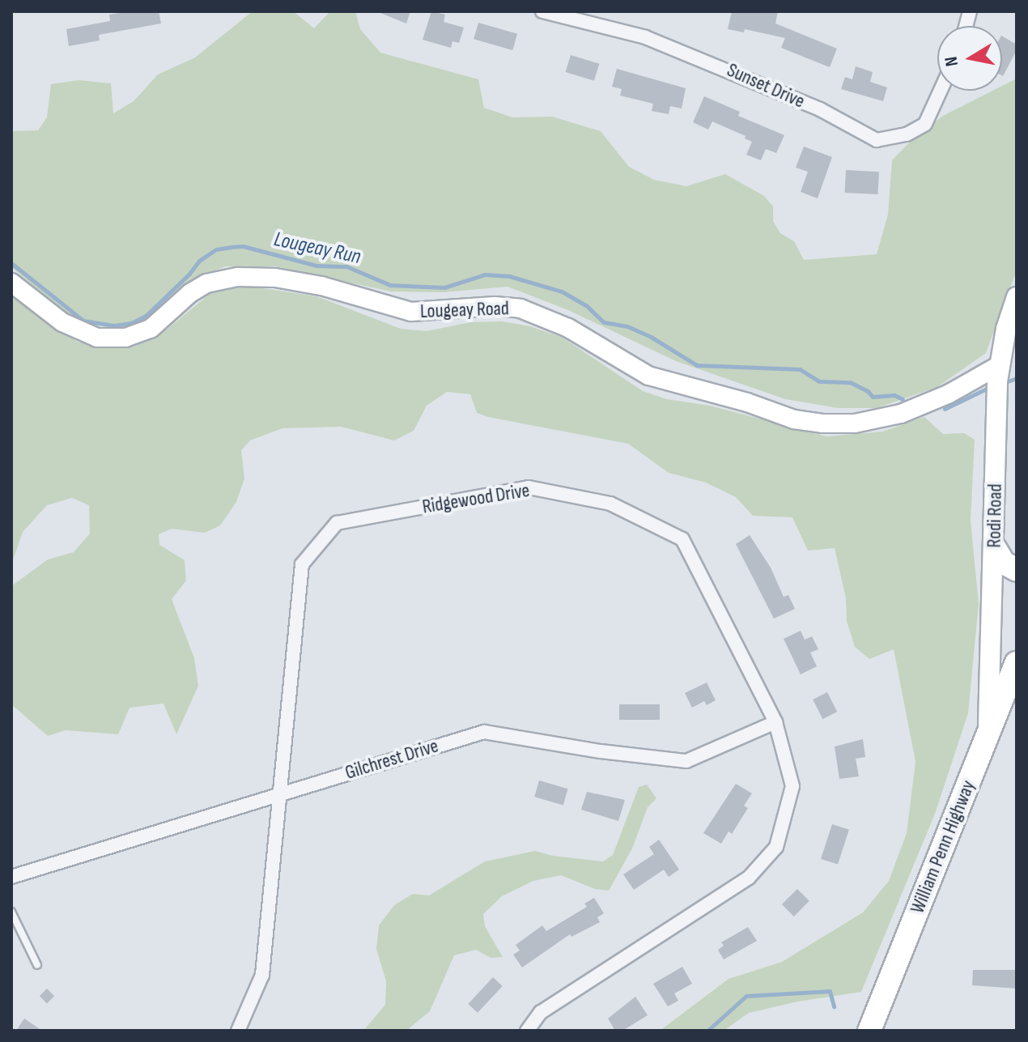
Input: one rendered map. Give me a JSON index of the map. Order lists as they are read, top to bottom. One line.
{"streets":{"highway":["William Penn Highway"],"main road":["Rodi Road"],"street":["Sunset Drive","Lougeay Road","Ridgewood Drive","Gilchrest Drive"]},"crossings":[["Lougeay Road","Rodi Road"],["Ridgewood Drive","Gilchrest Drive"],["Rodi Road","William Penn Highway"]],"water":["Lougeay Run"],"north":"left"}
